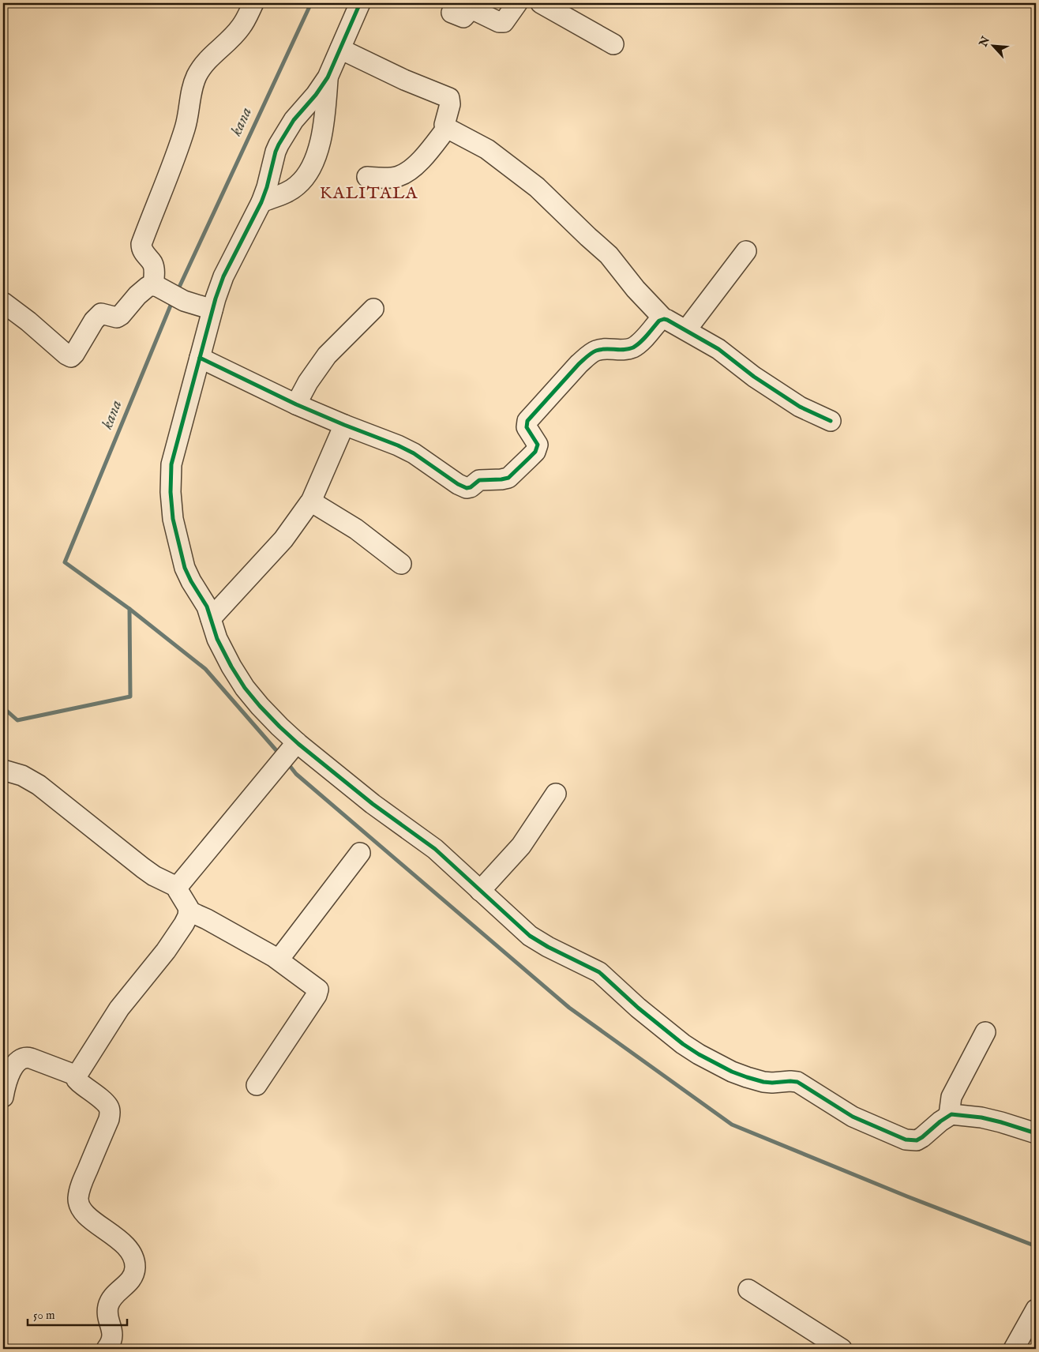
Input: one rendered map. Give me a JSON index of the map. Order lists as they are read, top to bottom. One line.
{"districts":["KALITALA"],"water":["kana"],"scale_bar":"50 m","north":"top left"}
